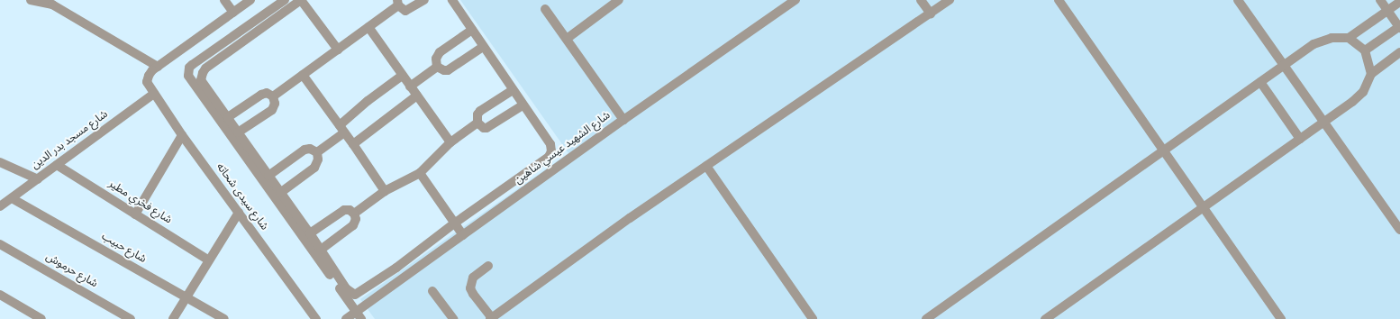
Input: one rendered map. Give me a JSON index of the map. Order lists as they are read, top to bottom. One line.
{"streets":{"street":["شارع مسجد بدر الدين","شارع الشهيد عيسي شاهين","شارع سيدى شحاته","شارع فخري مطير","شارع حبيب","شارع حرموش"]},"crossings":[["شارع مسجد بدر الدين","شارع سيدى شحاته"],["شارع مسجد بدر الدين","شارع فخري مطير"],["شارع مسجد بدر الدين","شارع حبيب"]]}
